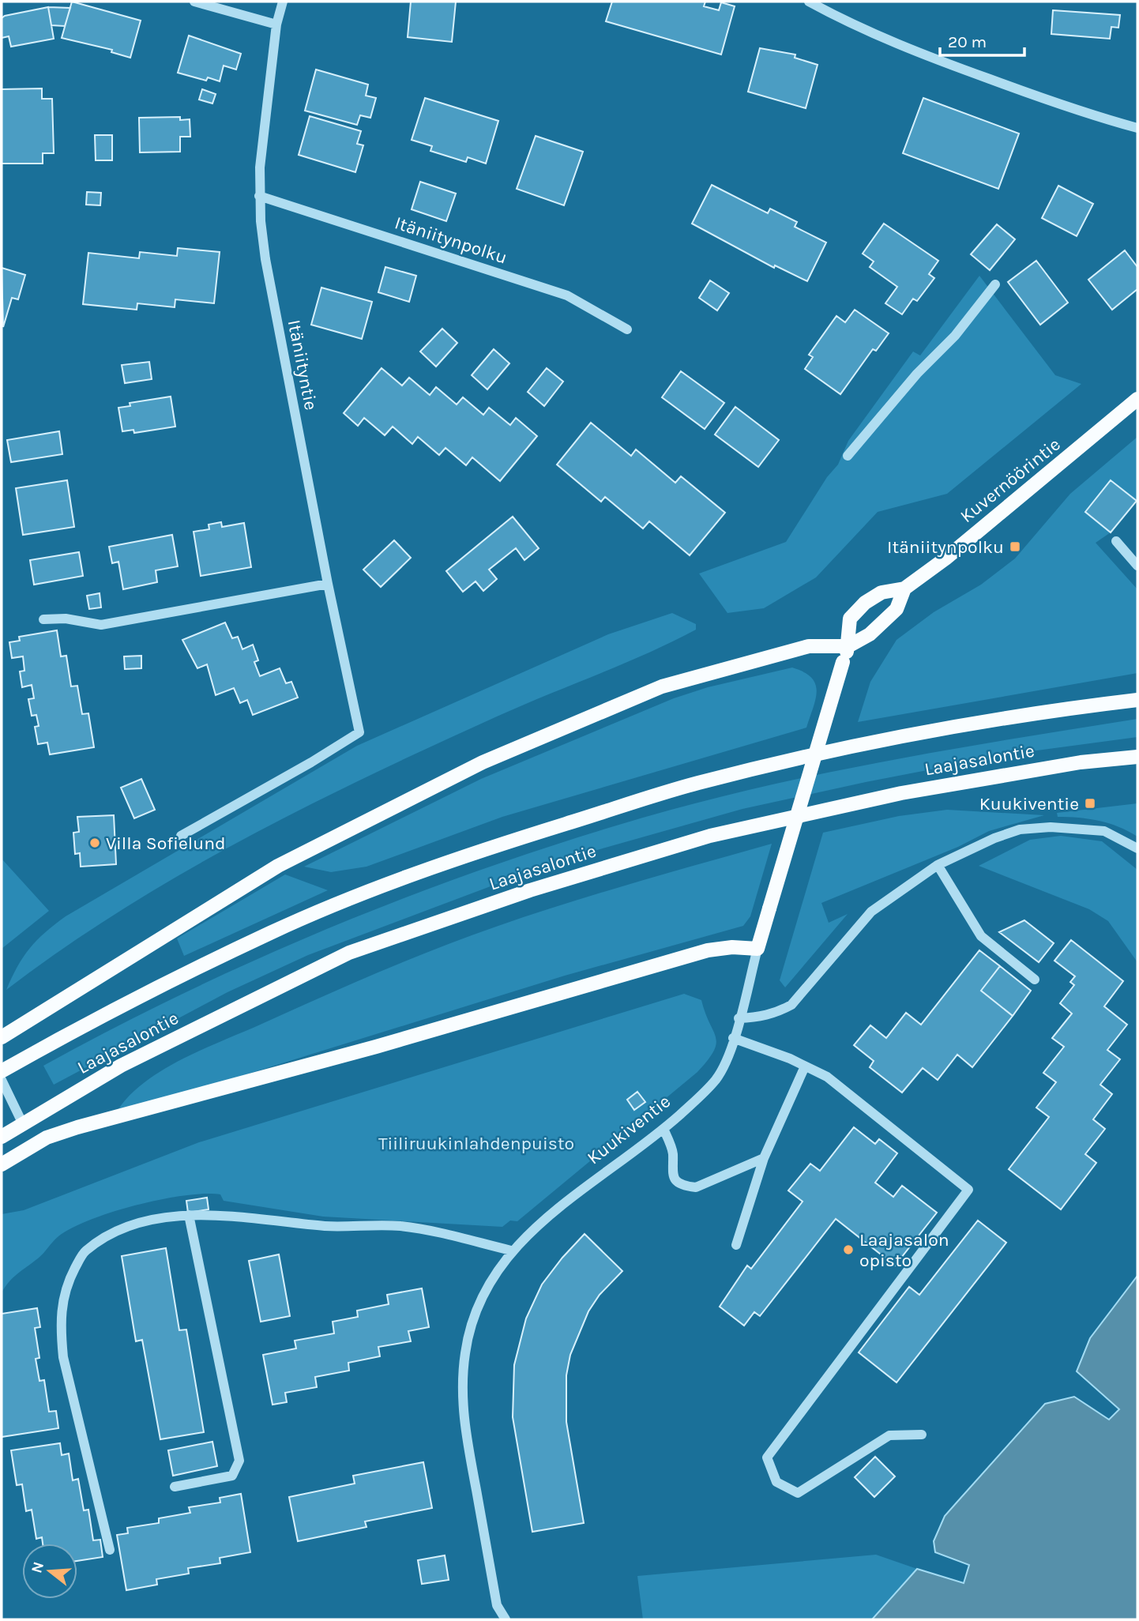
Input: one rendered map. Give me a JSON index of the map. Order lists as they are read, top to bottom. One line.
{"streets":{"main road":["Kuvernöörintie","Laajasalontie","Kuukiventie"],"street":["Itäniitynpolku","Itäniityntie"]},"crossings":[["Itäniitynpolku","Itäniityntie"],["Kuvernöörintie","Kuukiventie"]],"parks":["Tiiliruukinlahdenpuisto"],"places":{"transit":["Itäniitynpolku","Kuukiventie"],"other":["Villa Sofielund","Laajasalon opisto"]},"scale_bar":"20 m","north":"left"}
